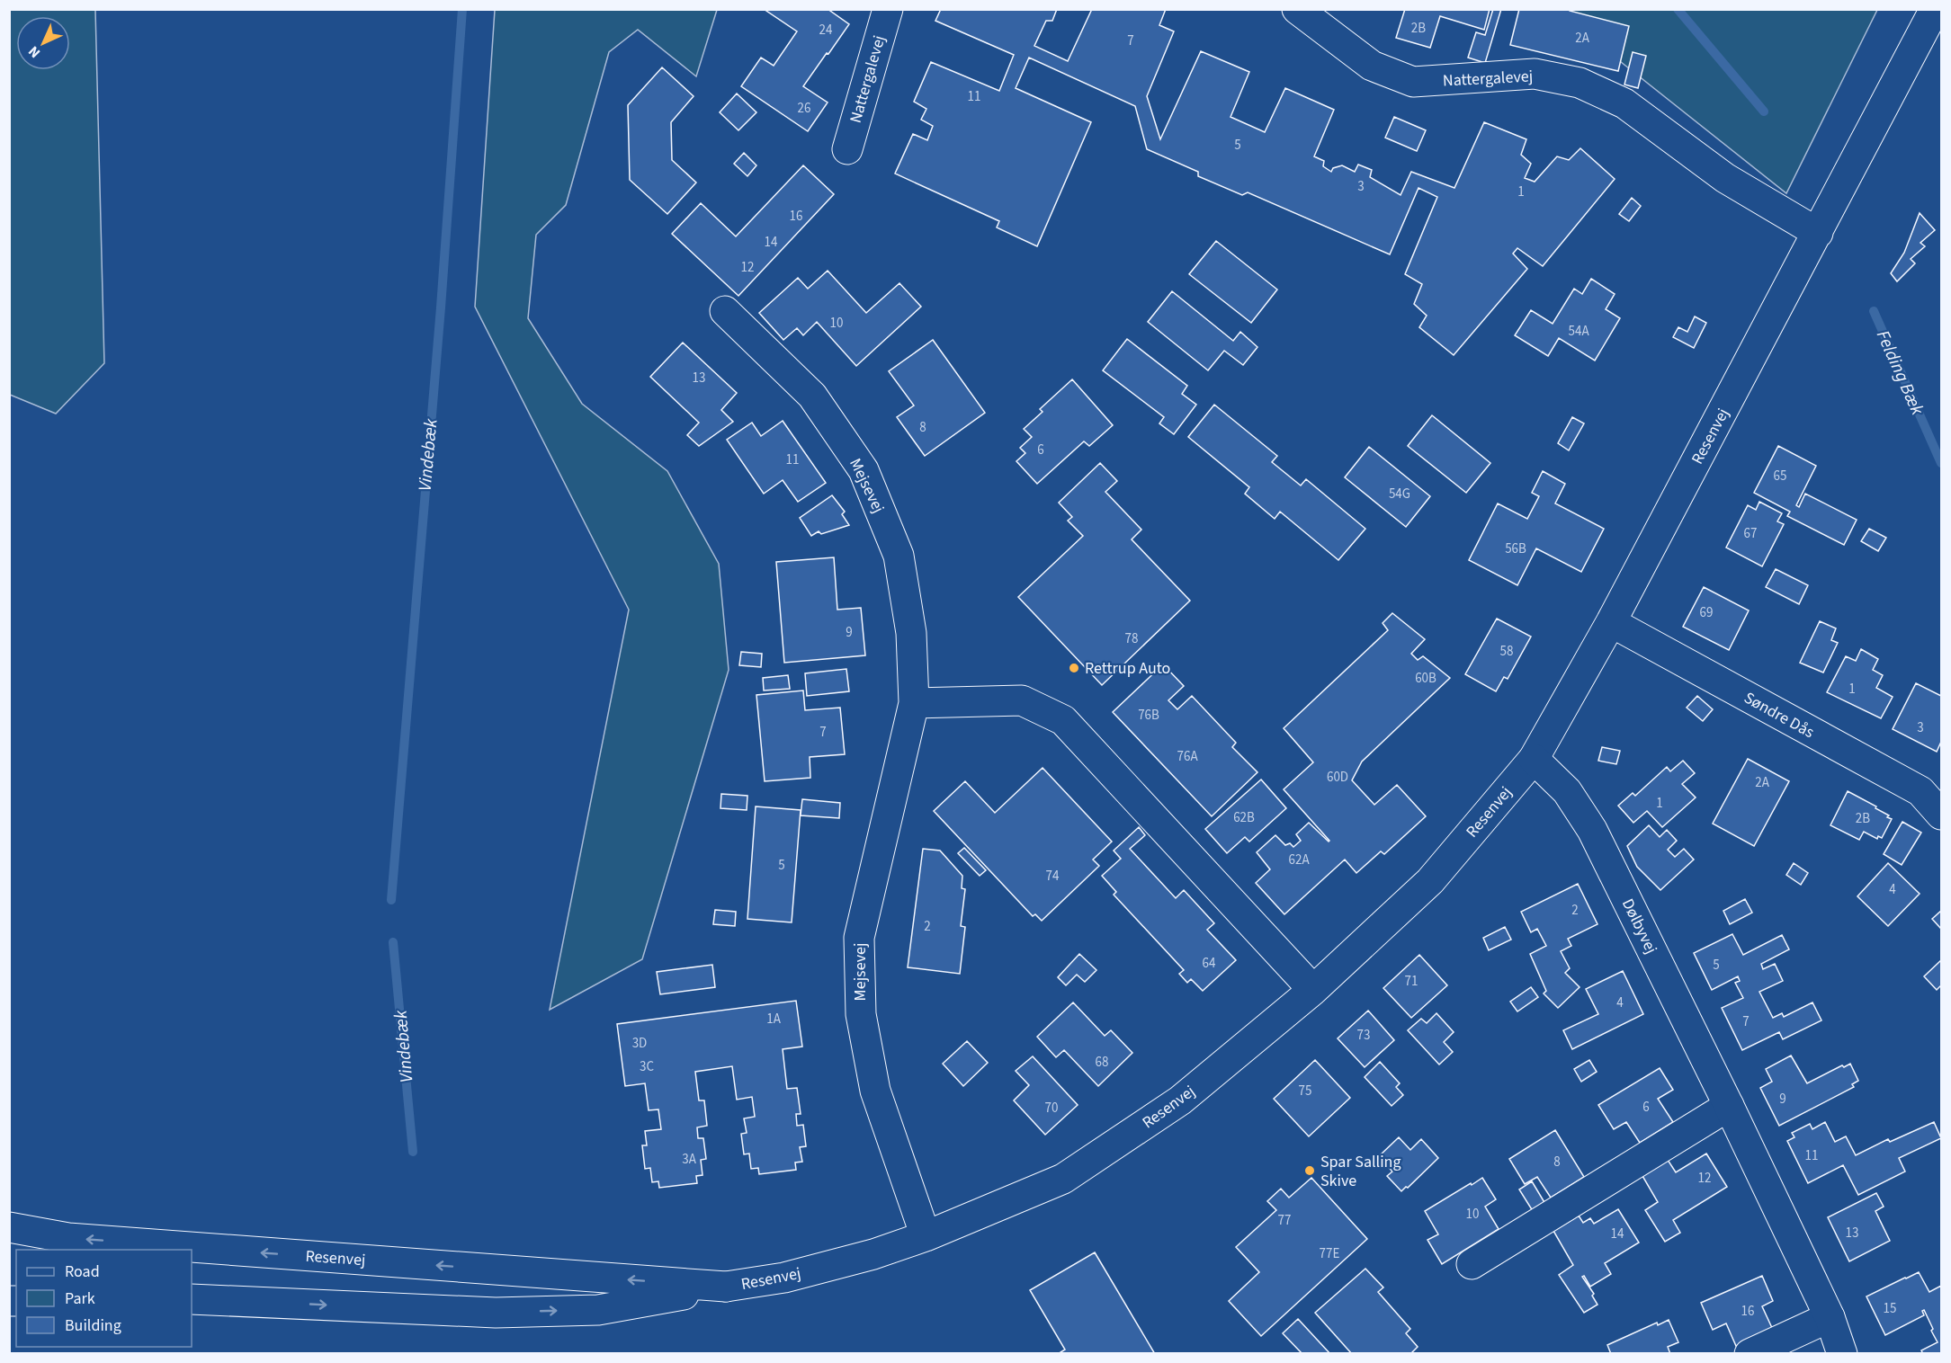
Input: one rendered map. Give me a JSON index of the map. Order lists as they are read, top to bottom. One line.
{"streets":{"street":["Nattergalevej","Resenvej","Mejsevej","Søndre Dås","Dølbyvej"]},"crossings":[["Nattergalevej","Resenvej"],["Resenvej","Mejsevej"],["Resenvej","Søndre Dås"],["Resenvej","Dølbyvej"]],"water":["Felding Bæk","Vindebæk"],"places":["Rettrup Auto","Spar Salling Skive"],"house_numbers":["2B","24","2A","7","11","26","5","3","1","16","14","12","10","54A","13","8","6","11","65","54G","67","56B","69","9","78","58","60B","1","76B","3","7","76A","60D","2A","1","62B","2B","62A","5","74","4","2","2","64","5","71","4","1A","7","73","3D","68","3C","75","9","6","70","11","3A","8","12","10","77","13","14","77E","15","16"],"legend":["Road","Park","Building"],"north":"bottom left"}
